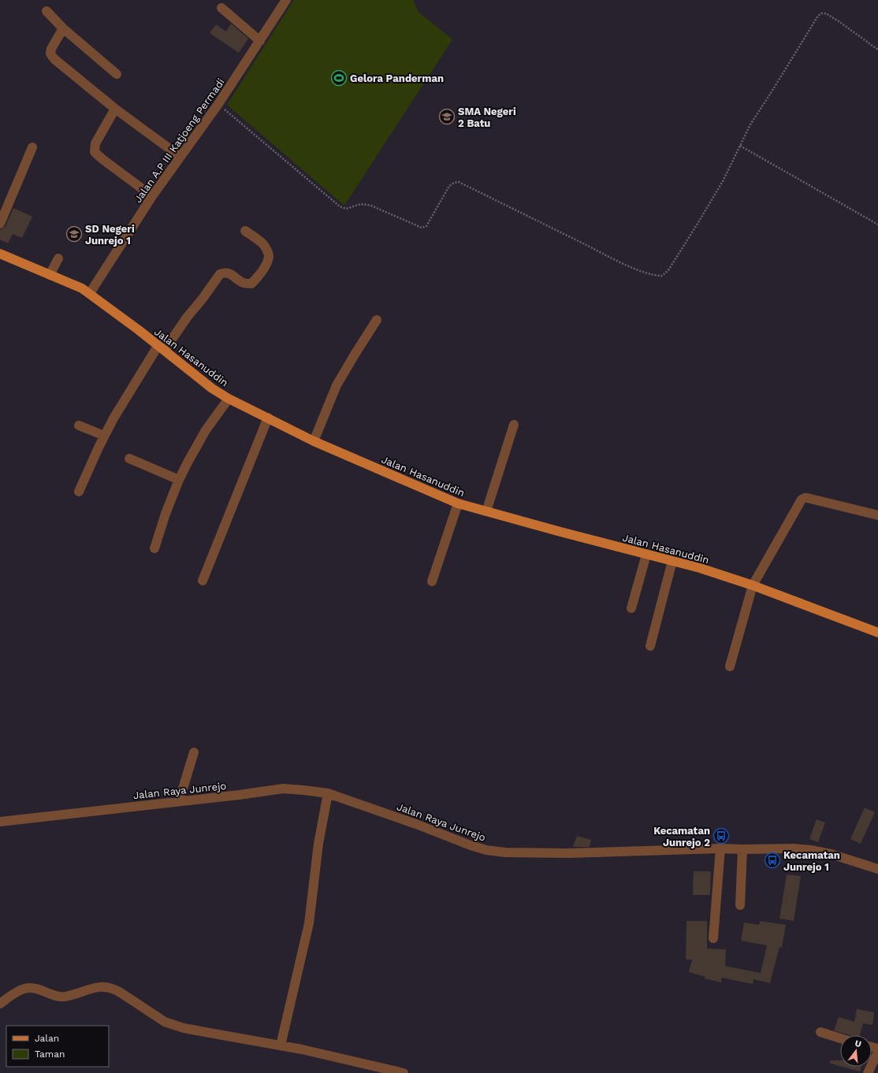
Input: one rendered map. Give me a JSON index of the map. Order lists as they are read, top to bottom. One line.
{"streets":{"main road":["Jalan Hasanuddin"],"street":["Jalan A.P III Katjoeng Permadi","Jalan Raya Junrejo"]},"crossings":[["Jalan A.P III Katjoeng Permadi","Jalan Hasanuddin"]],"places":{"sports":["Gelora Panderman"],"school or university":["SMA Negeri 2 Batu","SD Negeri Junrejo 1"],"bus stop":["Kecamatan Junrejo 2","Kecamatan Junrejo 1"]},"legend":["Jalan","Taman"],"north":"top"}
